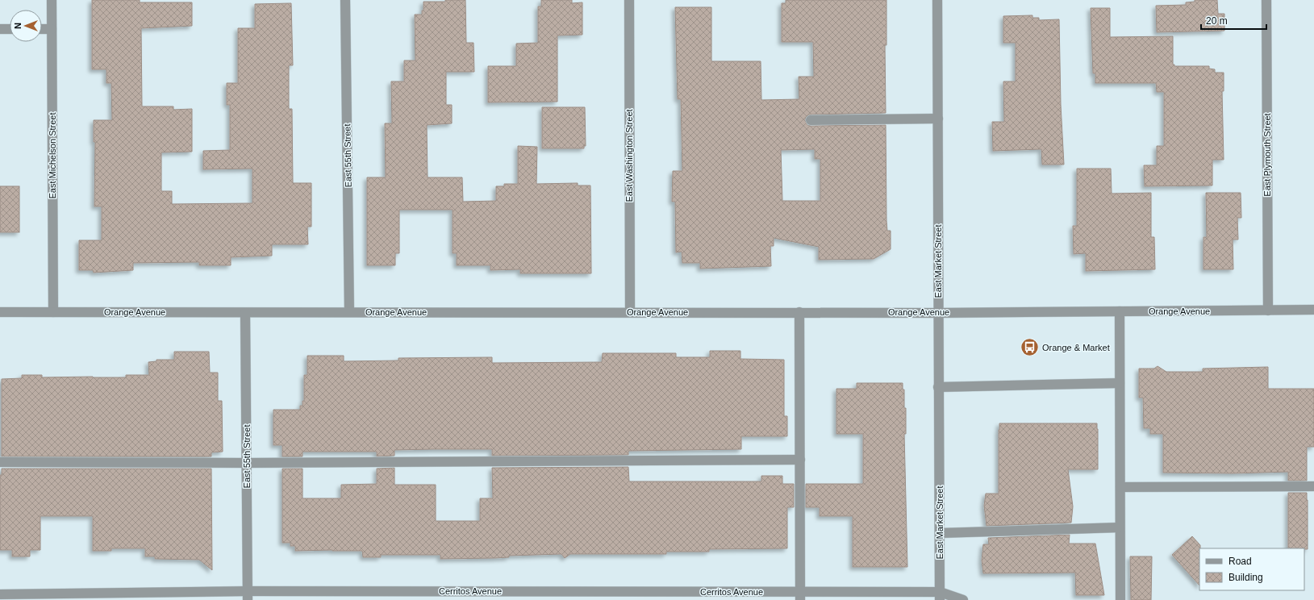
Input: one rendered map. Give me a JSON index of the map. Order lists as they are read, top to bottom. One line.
{"streets":{"street":["East Plymouth Street","East Michelson Street","East 55th Street","East Washington Street","East Market Street","Orange Avenue","Cerritos Avenue"]},"crossings":[["East Plymouth Street","Orange Avenue"],["East Michelson Street","Orange Avenue"],["East 55th Street","Orange Avenue"],["East 55th Street","Cerritos Avenue"],["East Washington Street","Orange Avenue"],["East Market Street","Orange Avenue"],["East Market Street","Cerritos Avenue"]],"places":{"bus stop":["Orange & Market"]},"legend":["Road","Building"],"scale_bar":"20 m","north":"left"}
